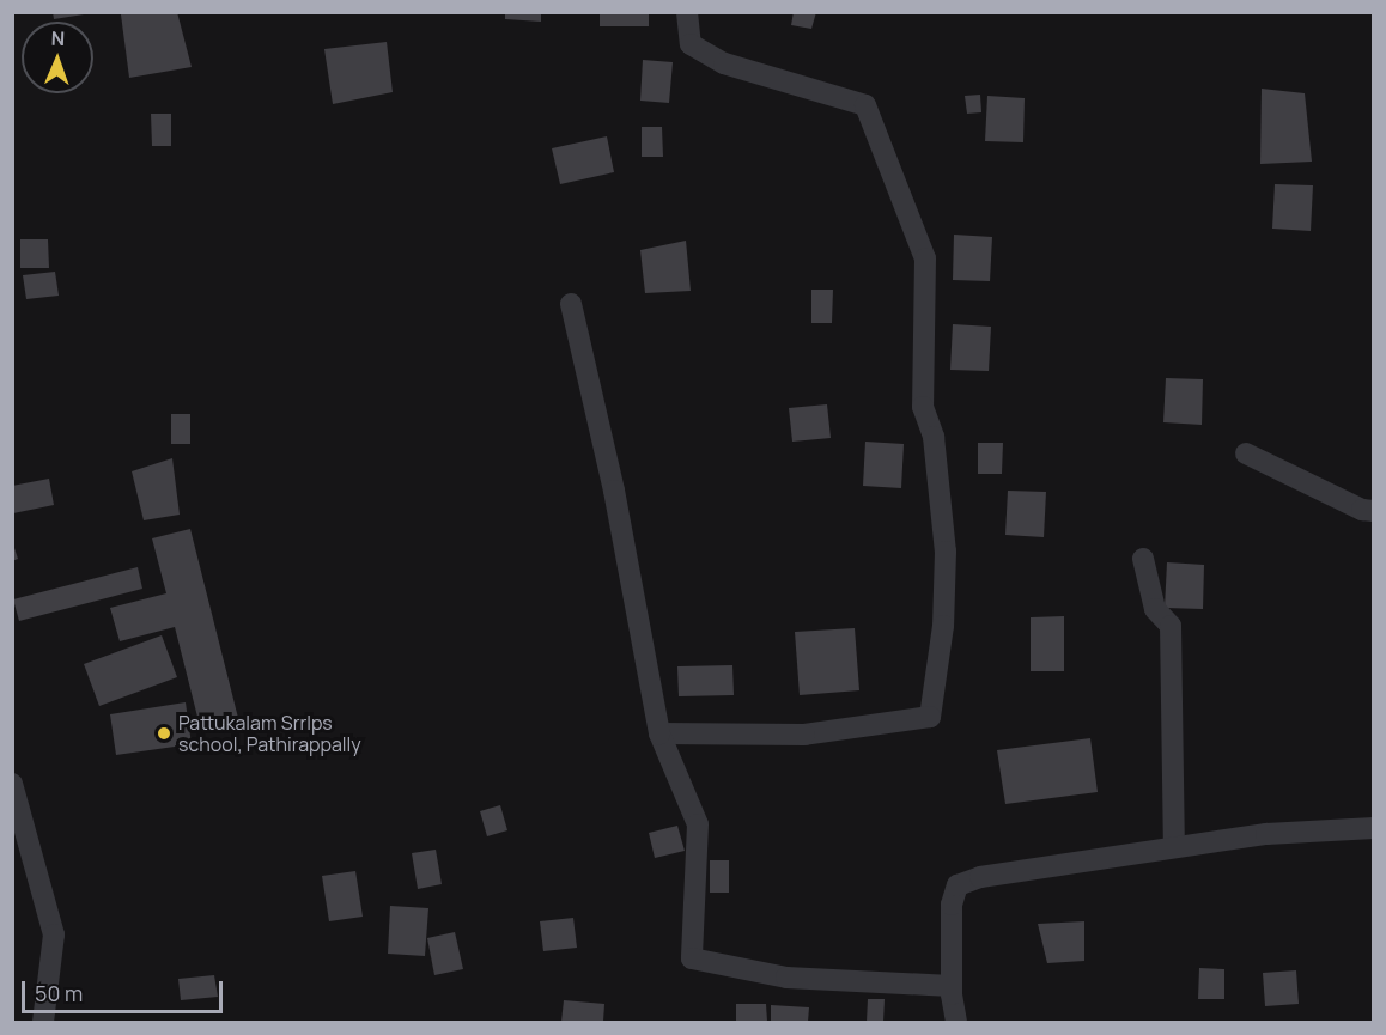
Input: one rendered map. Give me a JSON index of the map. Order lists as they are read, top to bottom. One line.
{"places":["Pattukalam Srrlps school, Pathirappally"],"scale_bar":"50 m","north":"top"}
